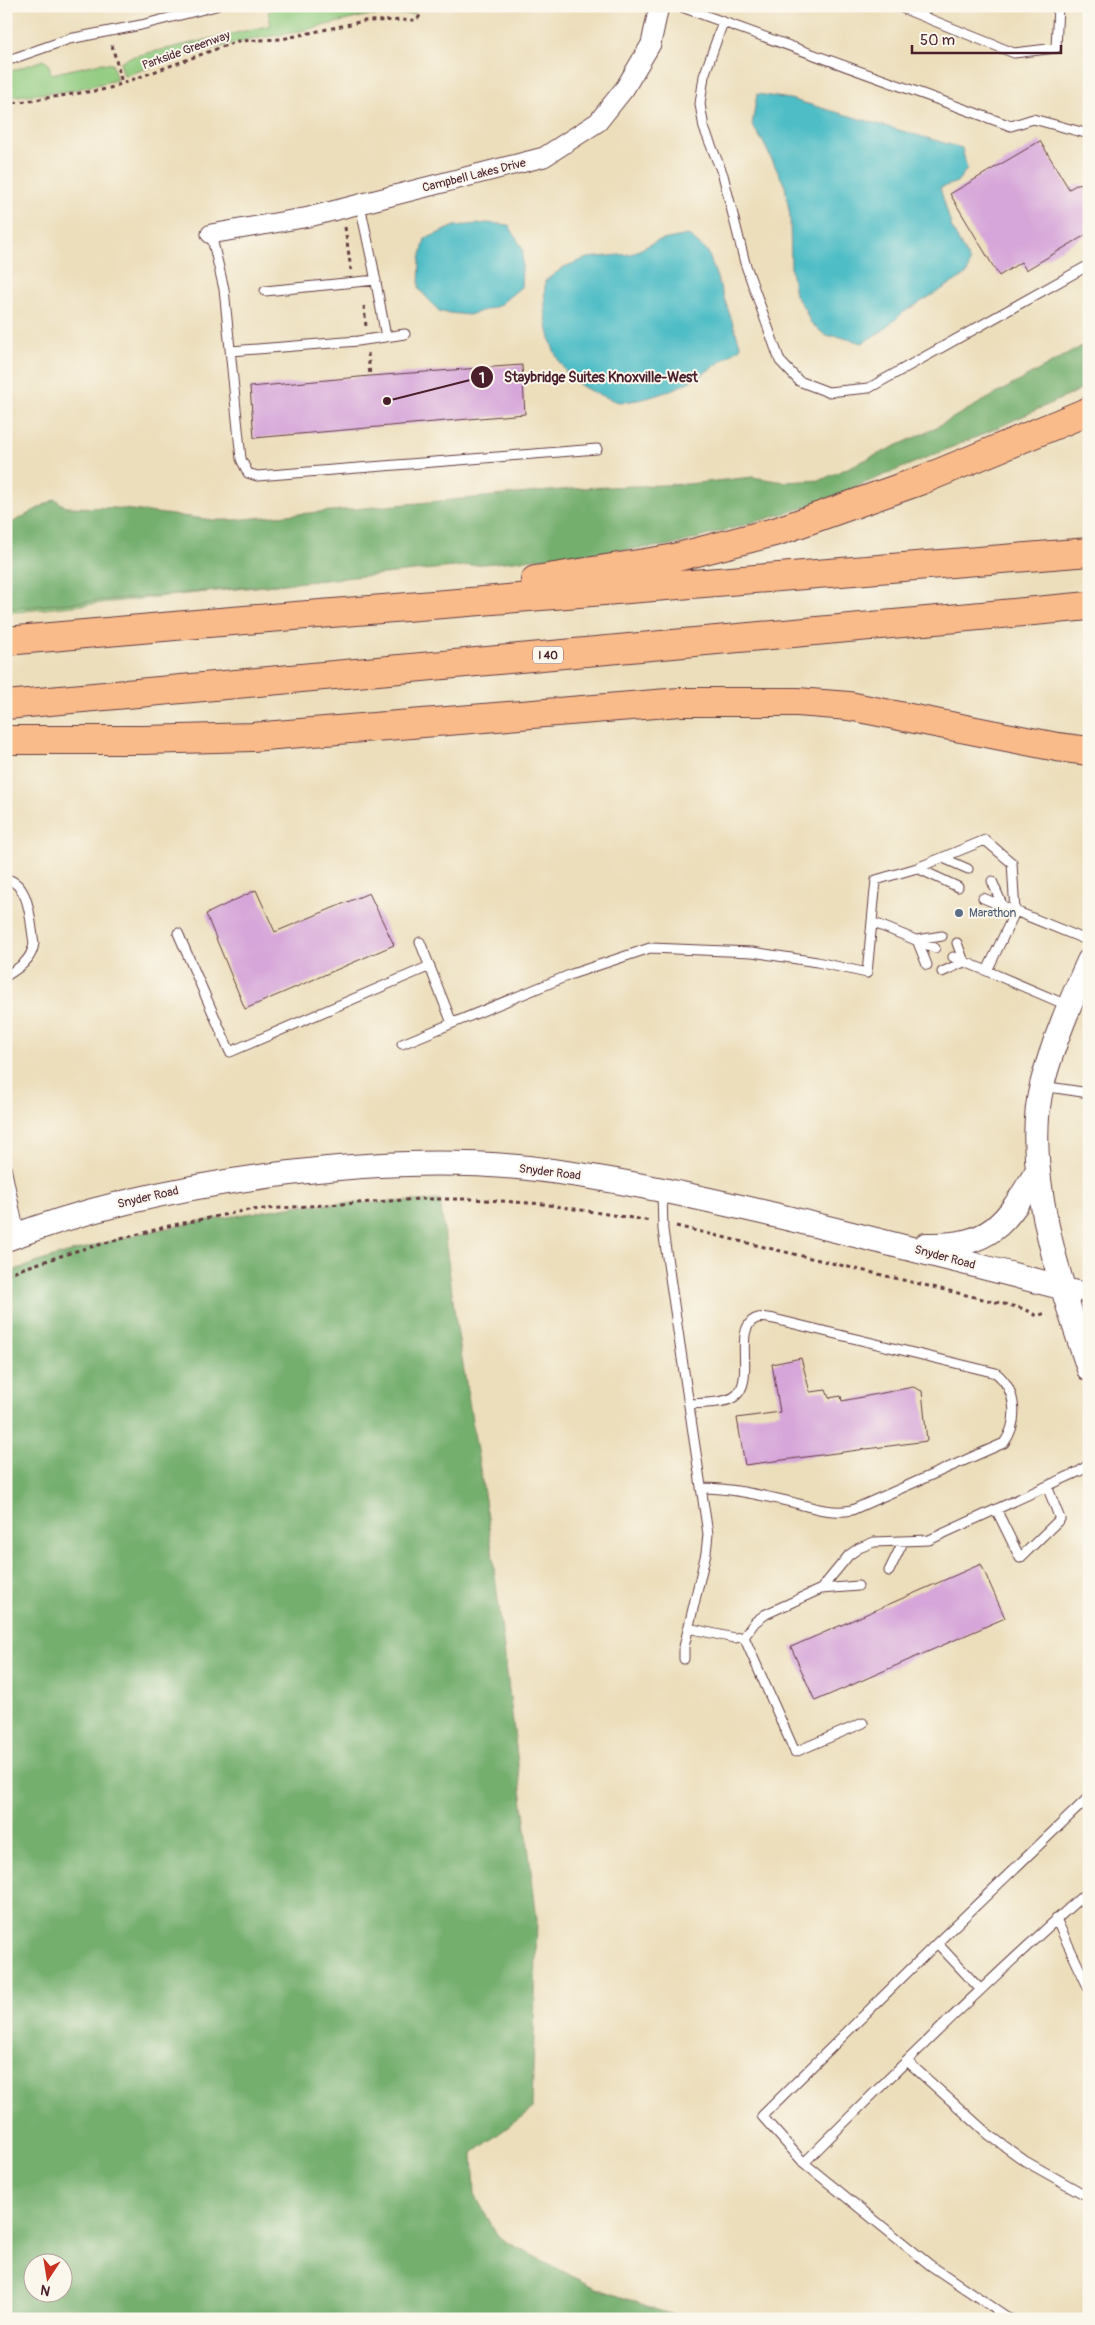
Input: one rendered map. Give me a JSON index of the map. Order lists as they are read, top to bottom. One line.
{"streets":{"highway":["I 40"],"street":["Campbell Lakes Drive","Snyder Road"],"path":["Parkside Greenway"]},"places":["Staybridge Suites Knoxville-West","Marathon"],"scale_bar":"50 m","north":"bottom"}
